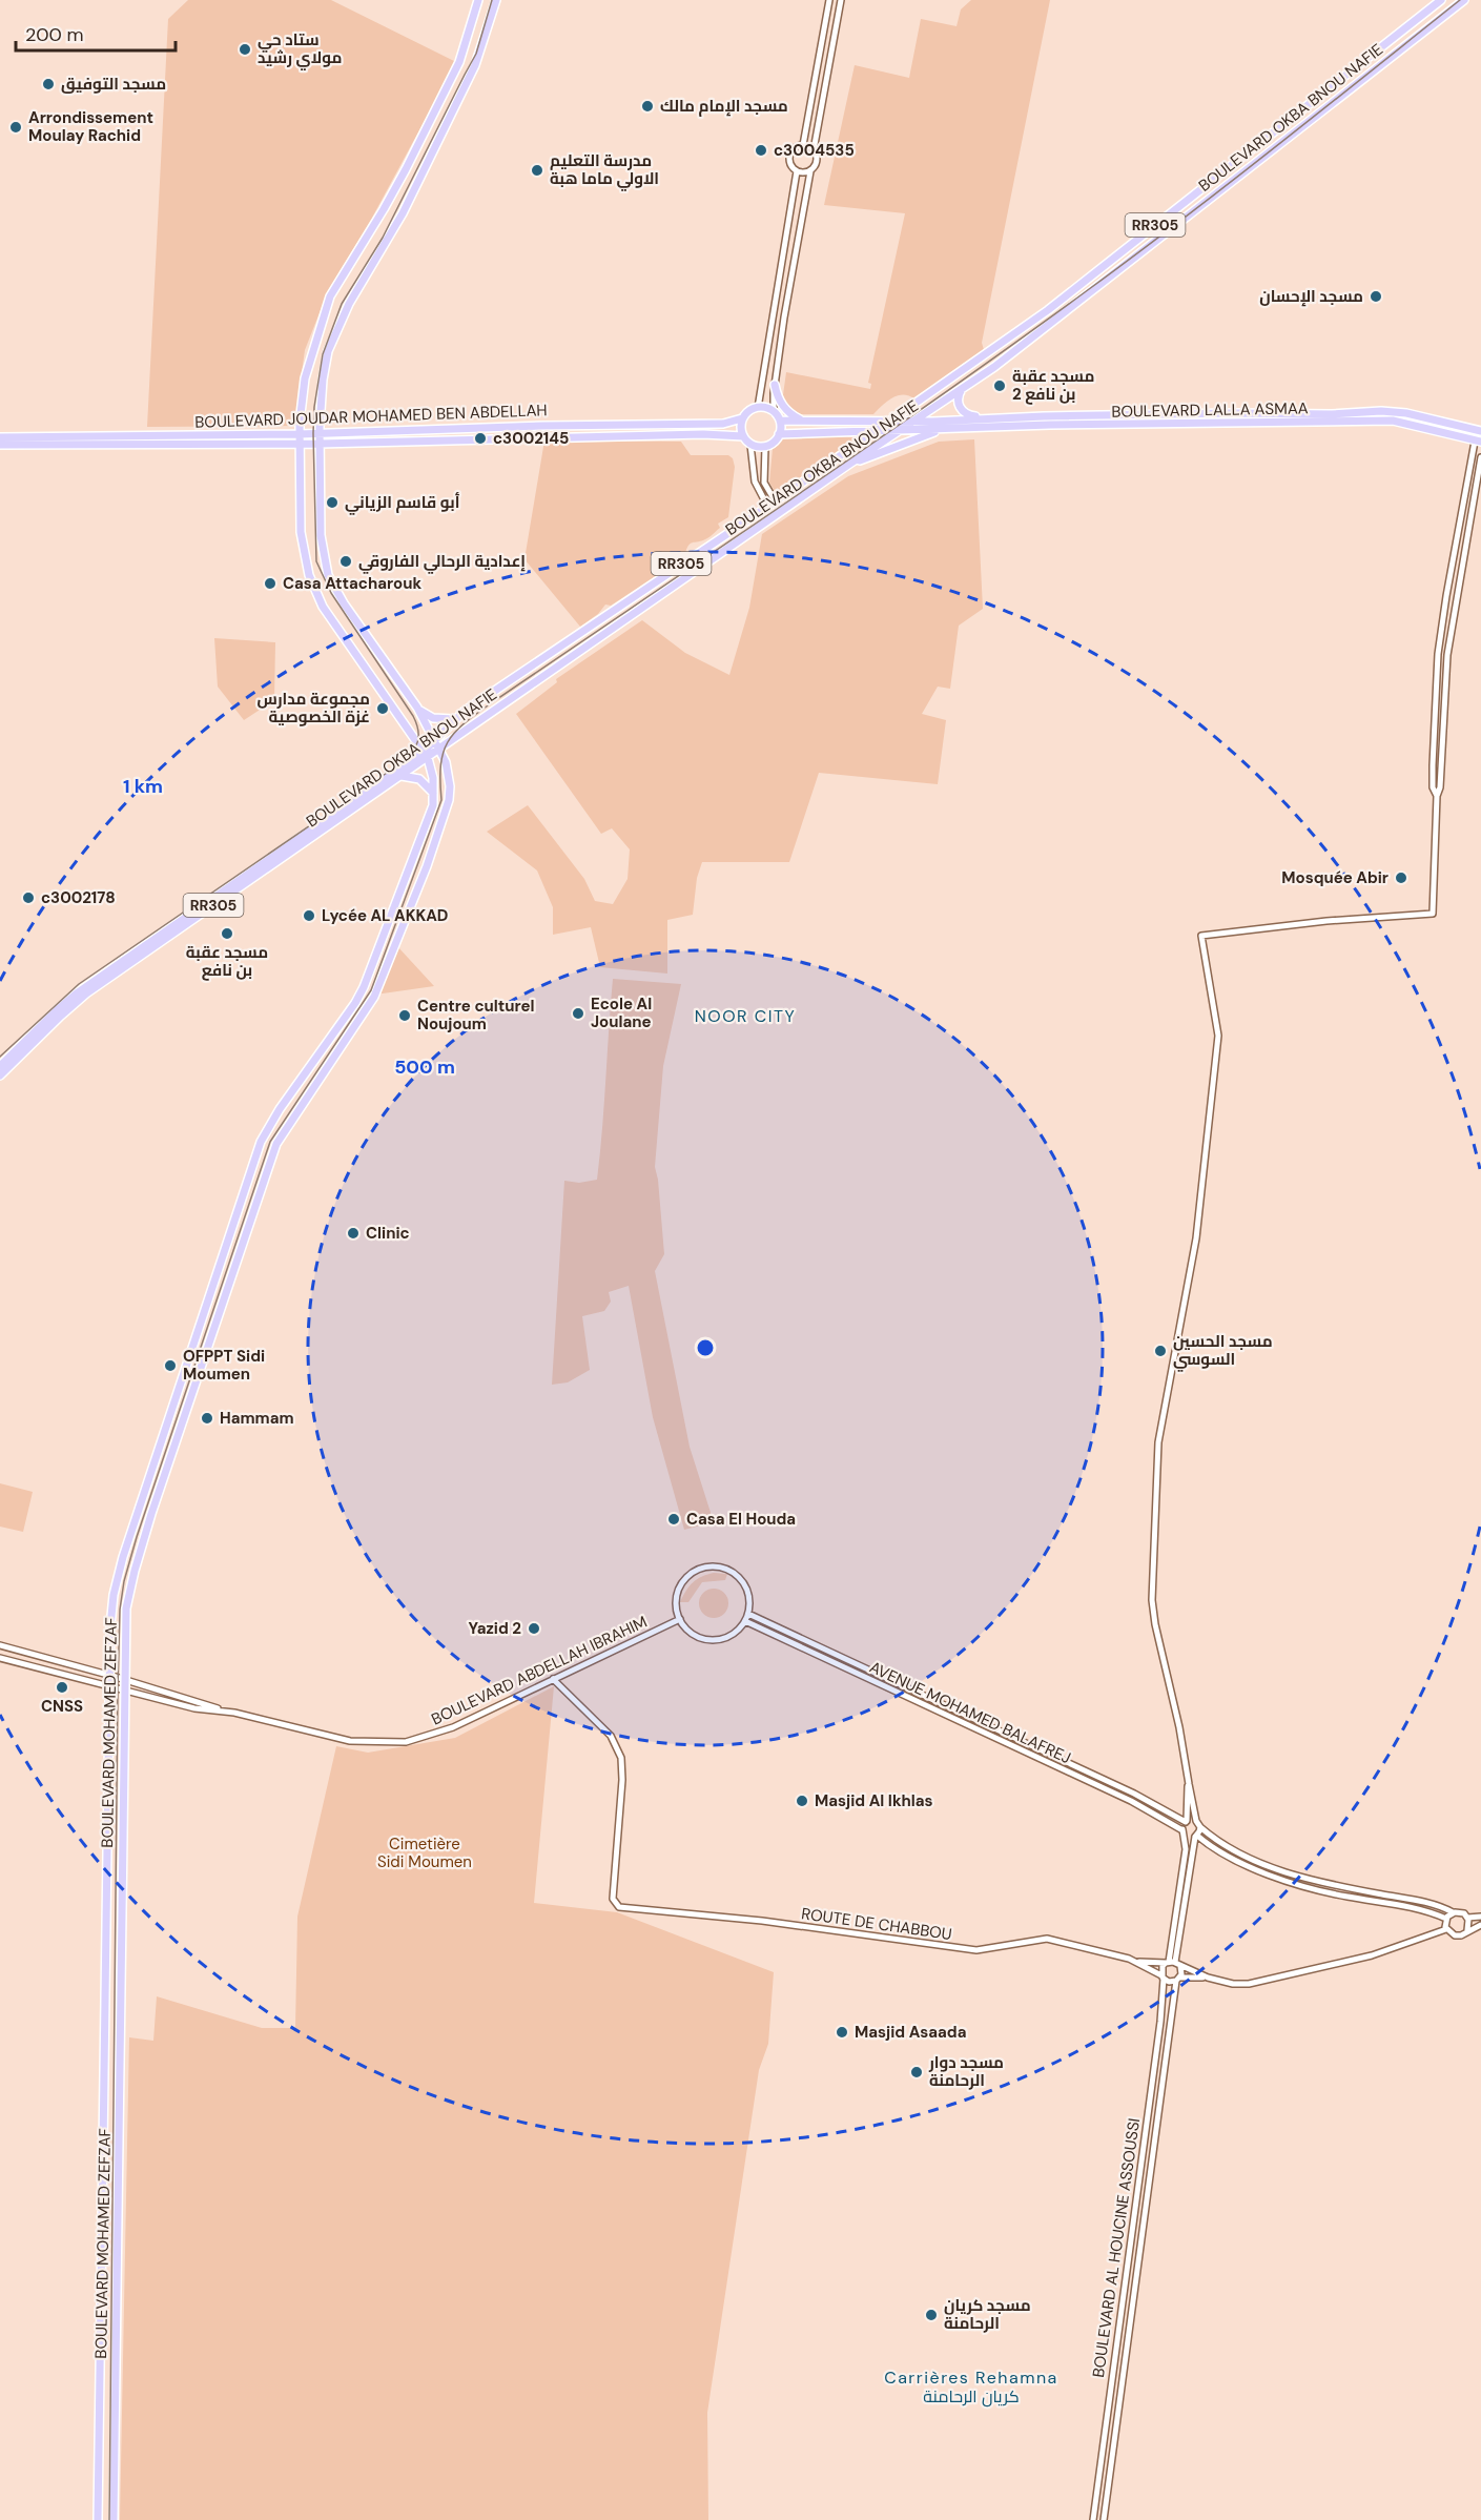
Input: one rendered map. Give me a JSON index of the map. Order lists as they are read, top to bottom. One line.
{"streets":{"main road":["BOULEVARD OKBA BNOU NAFIE","RR305","BOULEVARD LALLA ASMAA","BOULEVARD JOUDAR MOHAMED BEN ABDELLAH","BOULEVARD MOHAMED ZEFZAF"],"street":["BOULEVARD ABDELLAH IBRAHIM","AVENUE MOHAMED BALAFREJ","ROUTE DE CHABBOU","BOULEVARD AL HOUCINE ASSOUSSI"]},"crossings":[["BOULEVARD OKBA BNOU NAFIE","BOULEVARD LALLA ASMAA"],["BOULEVARD OKBA BNOU NAFIE","BOULEVARD MOHAMED ZEFZAF"],["BOULEVARD JOUDAR MOHAMED BEN ABDELLAH","BOULEVARD MOHAMED ZEFZAF"],["BOULEVARD ABDELLAH IBRAHIM","AVENUE MOHAMED BALAFREJ"],["BOULEVARD ABDELLAH IBRAHIM","BOULEVARD MOHAMED ZEFZAF"],["BOULEVARD ABDELLAH IBRAHIM","ROUTE DE CHABBOU"],["AVENUE MOHAMED BALAFREJ","ROUTE DE CHABBOU"],["ROUTE DE CHABBOU","BOULEVARD AL HOUCINE ASSOUSSI"]],"districts":["NOOR CITY","Carrières Rehamna كريان الرحامنة"],"parks":["Cimetière Sidi Moumen"],"places":["ستاد حي مولاي رشيد","مسجد التوفيق","مسجد الإمام مالك","Arrondissement Moulay Rachid","c3004535","مدرسة التعليم الاولي ماما هبة","مسجد الإحسان","مسجد عقبة بن نافع 2","c3002145","أبو قاسم الزياني","إعدادية الرحالي الفاروقي","Casa Attacharouk","مجموعة مدارس غزة الخصوصية","Mosquée Abir","c3002178","Lycée AL AKKAD","مسجد عقبة بن نافع","Ecole Al Joulane","Centre culturel Noujoum","Clinic","مسجد الحسين السوسي","OFPPT Sidi Moumen","Hammam","Casa El Houda","Yazid 2","CNSS","Masjid Al Ikhlas","Masjid Asaada","مسجد دوار الرحامنة","مسجد كريان الرحامنة"],"scale_bar":"200 m","rings":["1 km","500 m"]}
